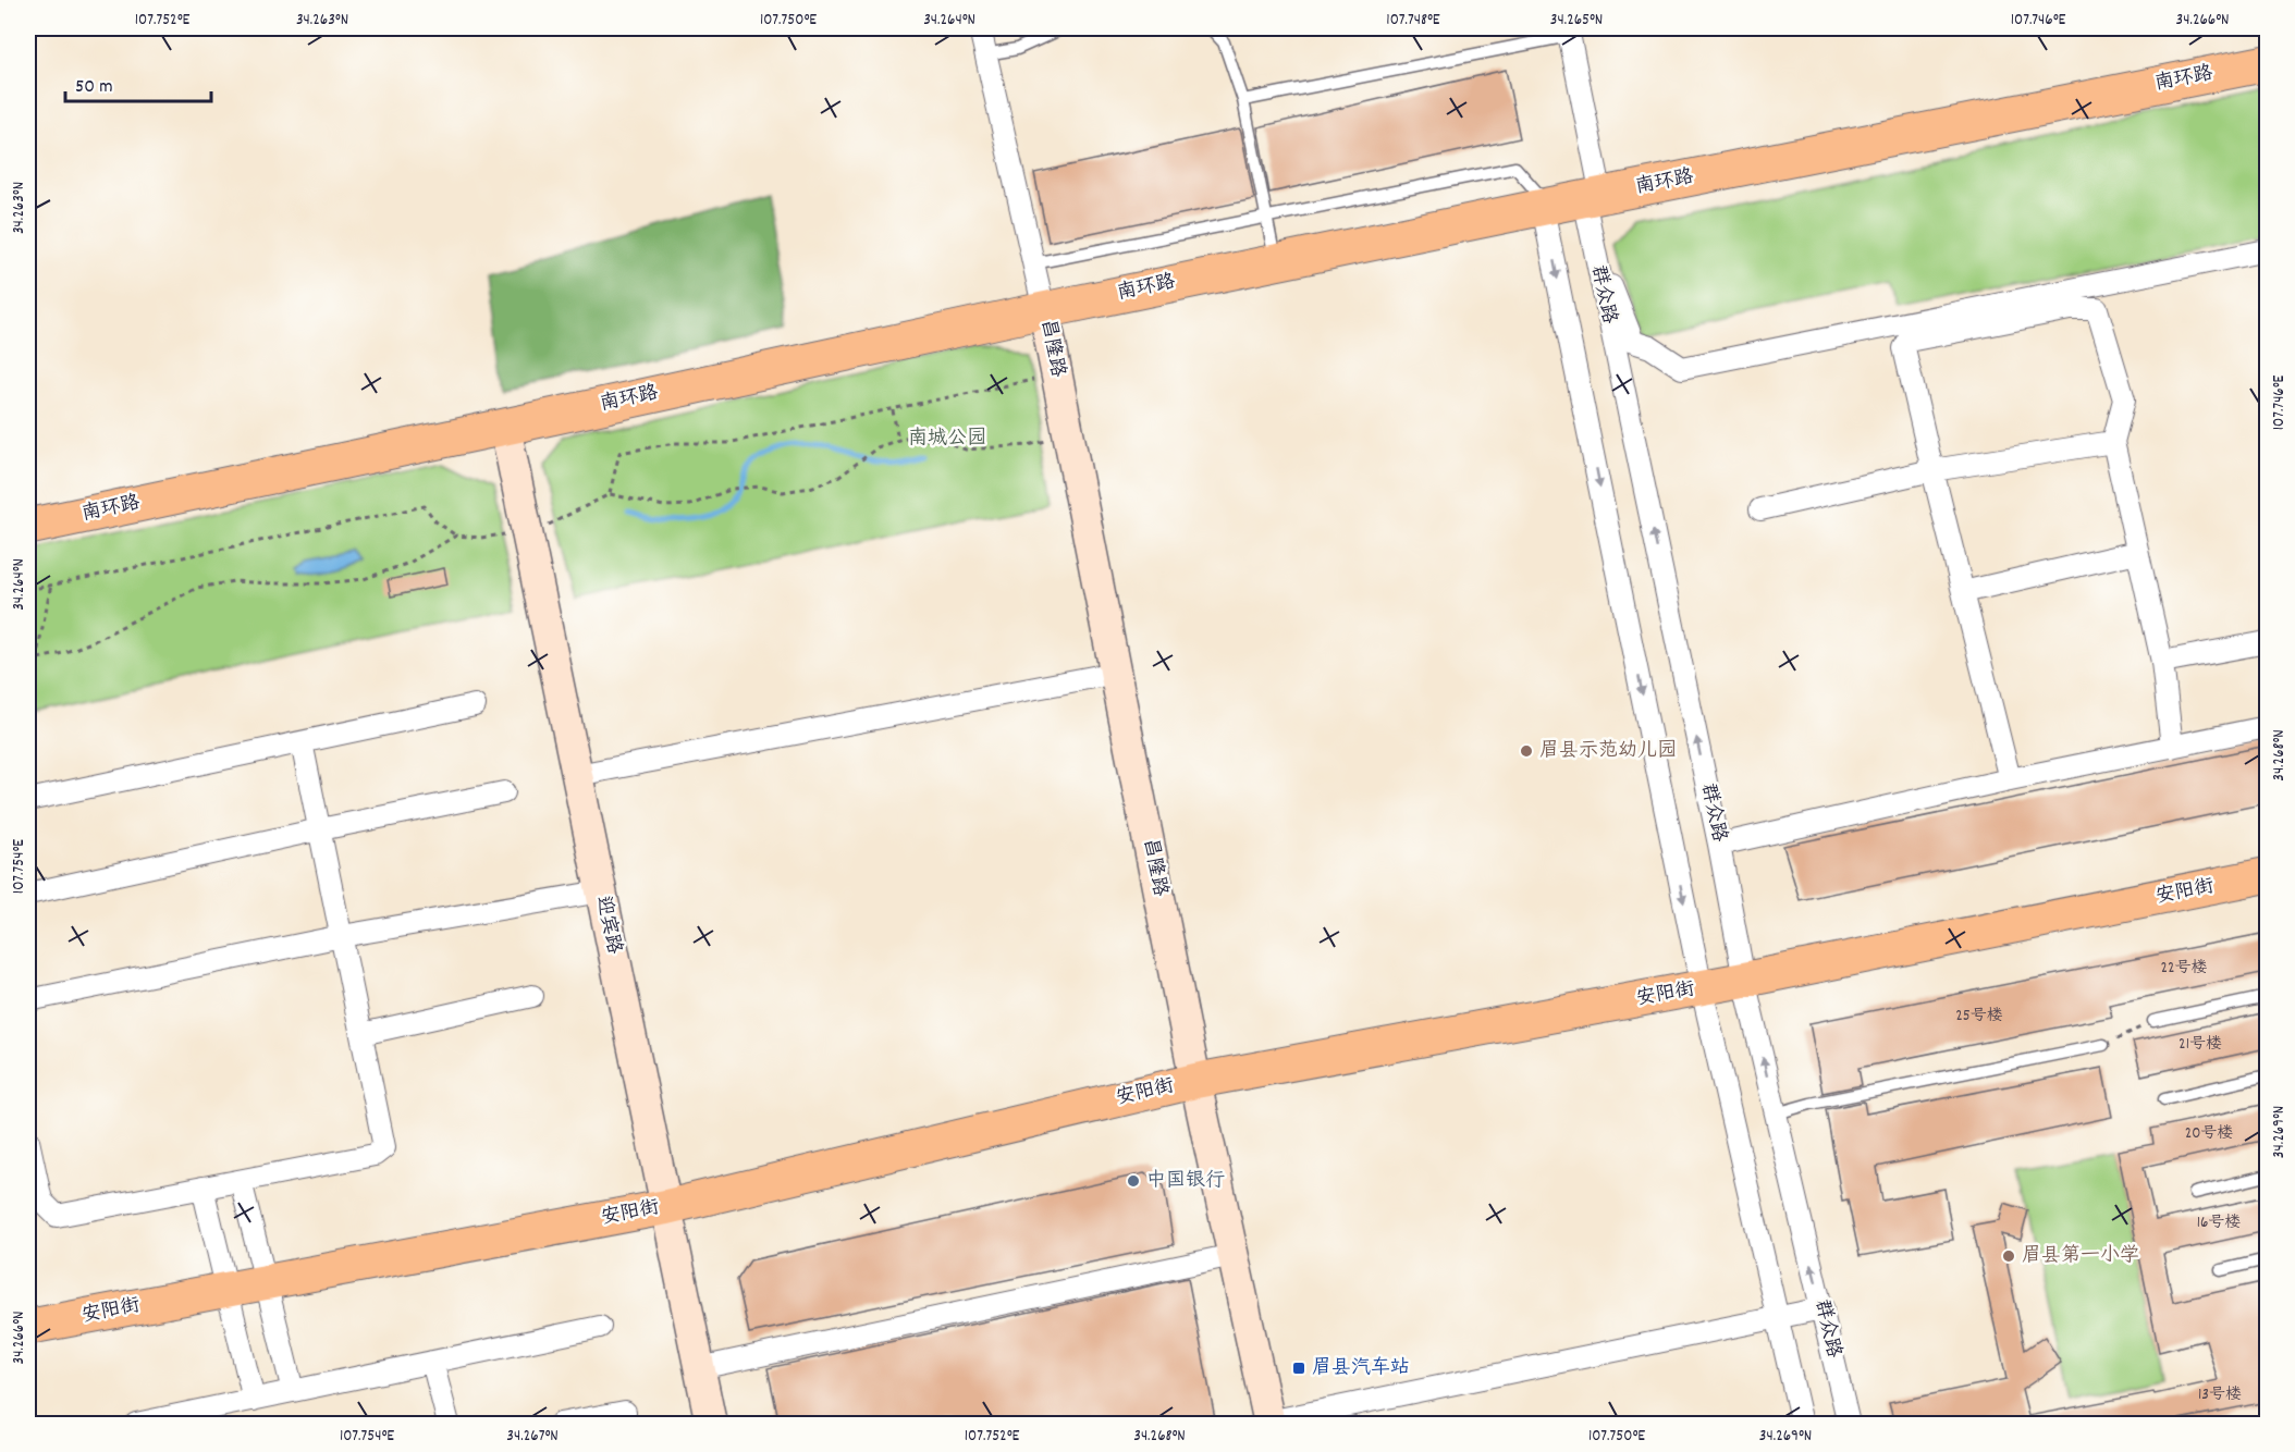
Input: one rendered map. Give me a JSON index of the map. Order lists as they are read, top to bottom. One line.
{"streets":{"highway":["南环路"],"main road":["安阳街"],"street":["群众路","昌隆路","迎宾路"]},"crossings":[["南环路","群众路"],["南环路","昌隆路"],["南环路","迎宾路"],["群众路","安阳街"],["昌隆路","安阳街"],["安阳街","迎宾路"]],"parks":["南城公园"],"places":{"other":["眉县示范幼儿园","中国银行","眉县第一小学"],"transit":["眉县汽车站"]},"house_numbers":["22号楼","25号楼","21号楼","20号楼","16号楼","13号楼"],"scale_bar":"50 m","coordinates":["107.752°E","34.263°N","107.750°E","34.264°N","107.748°E","34.265°N","107.746°E","34.266°N","34.268°N","107.754°E","34.269°N","34.267°N"]}
